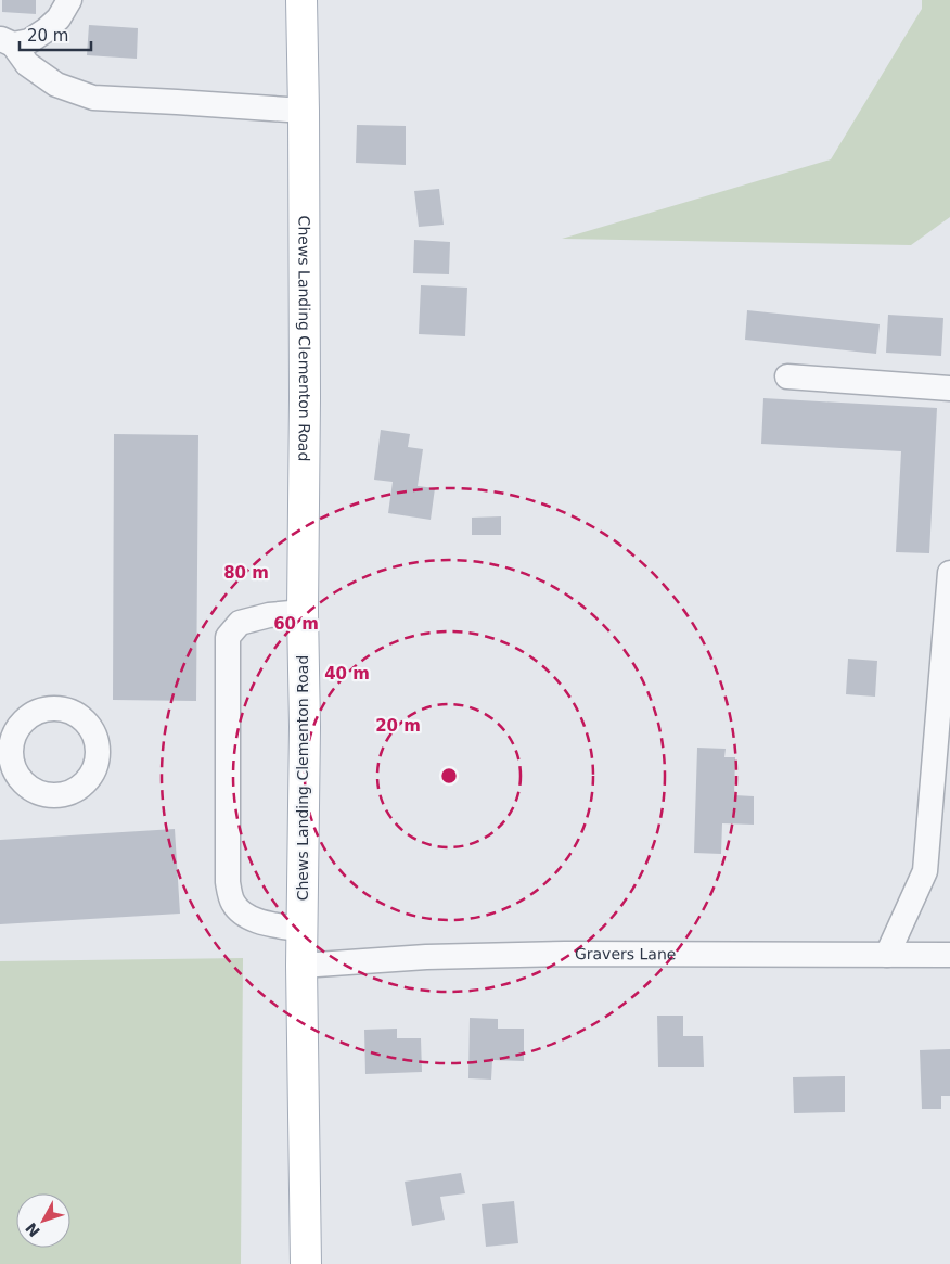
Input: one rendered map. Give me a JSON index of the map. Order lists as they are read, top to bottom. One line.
{"streets":{"main road":["Chews Landing Clementon Road"],"street":["Gravers Lane"]},"crossings":[["Chews Landing Clementon Road","Gravers Lane"]],"scale_bar":"20 m","north":"bottom left","rings":["80 m","60 m","40 m","20 m"]}
